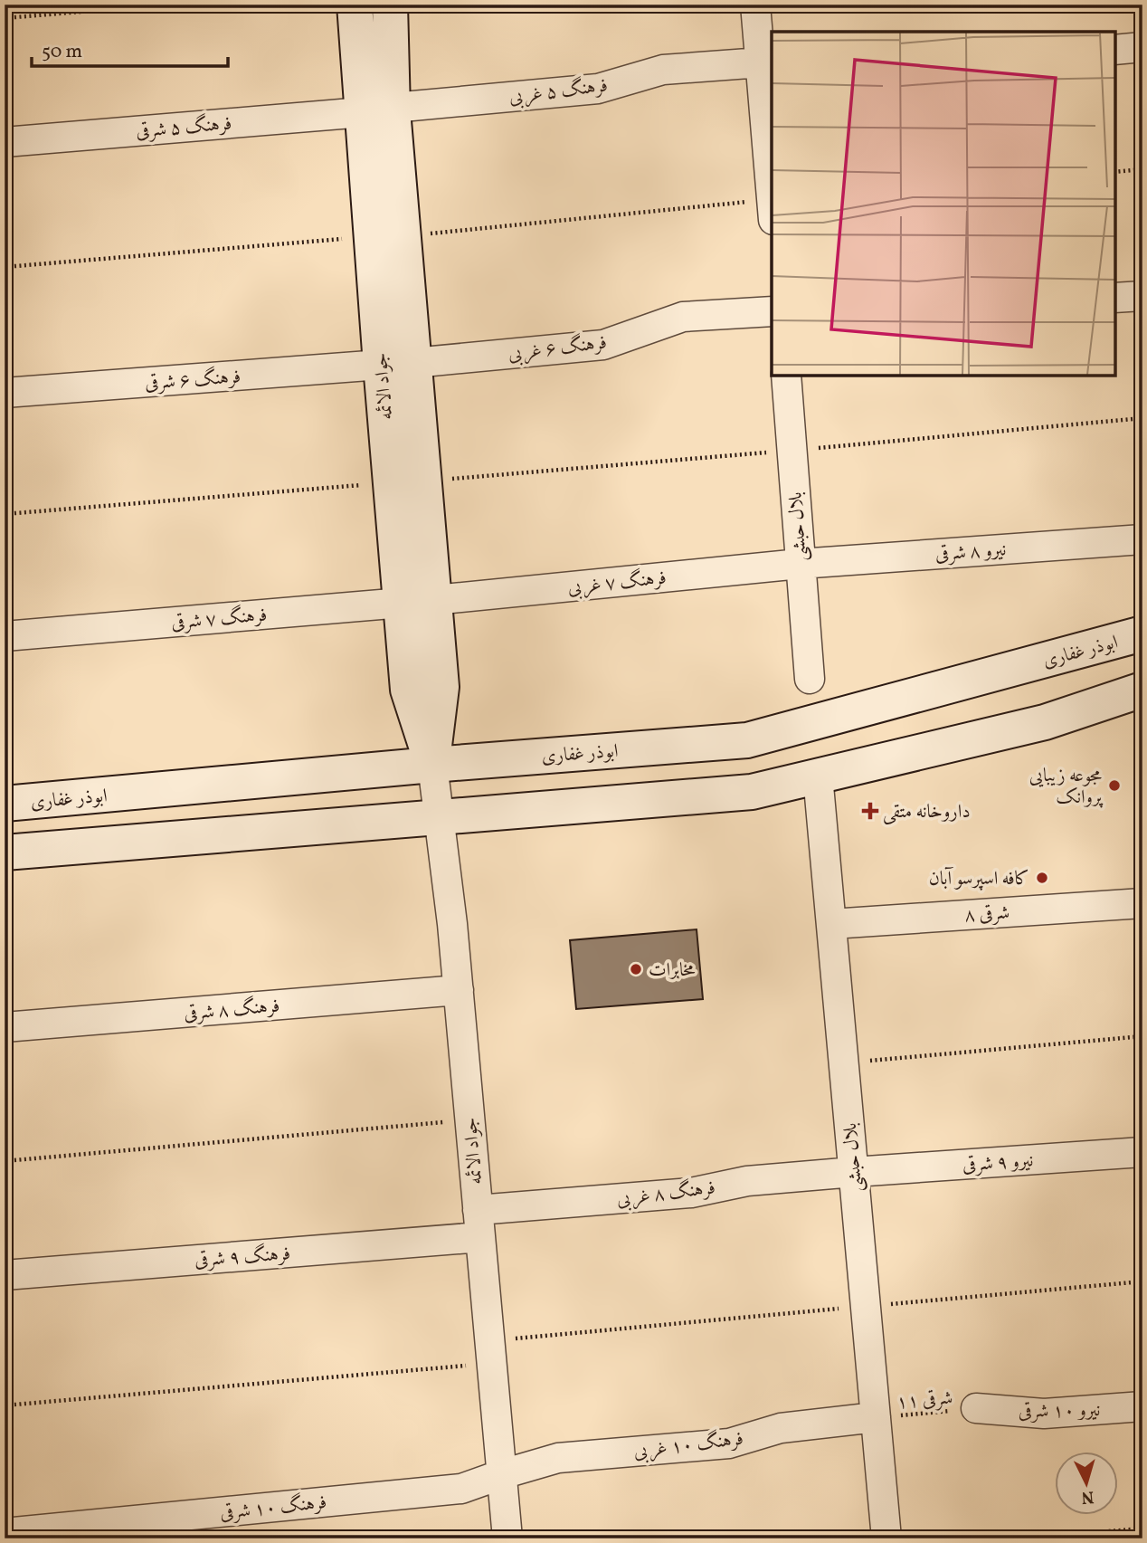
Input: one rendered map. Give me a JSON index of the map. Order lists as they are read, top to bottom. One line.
{"streets":{"street":["فرهنگ ۵ غربی","فرهنگ ۵ شرقی","فرهنگ ۶ غربی","فرهنگ ۶ شرقی","جواد الائمه","بلال حبشی","نیرو ۸ شرقی","فرهنگ ۷ غربی","فرهنگ ۷ شرقی","ابوذر غفاری","۸ شرقی","فرهنگ ۸ شرقی","نیرو ۹ شرقی","فرهنگ ۸ غربی","فرهنگ ۹ شرقی","نیرو ۱۰ شرقی","فرهنگ ۱۰ غربی","فرهنگ ۱۰ شرقی"],"path":["۱۱ شرقی"]},"crossings":[["فرهنگ ۵ غربی","فرهنگ ۵ شرقی"],["فرهنگ ۵ غربی","جواد الائمه"],["فرهنگ ۵ شرقی","جواد الائمه"],["فرهنگ ۶ غربی","فرهنگ ۶ شرقی"],["فرهنگ ۶ غربی","جواد الائمه"],["فرهنگ ۶ شرقی","جواد الائمه"],["جواد الائمه","فرهنگ ۷ غربی"],["جواد الائمه","فرهنگ ۷ شرقی"],["جواد الائمه","ابوذر غفاری"],["جواد الائمه","فرهنگ ۸ شرقی"],["جواد الائمه","فرهنگ ۸ غربی"],["جواد الائمه","فرهنگ ۹ شرقی"],["جواد الائمه","فرهنگ ۱۰ غربی"],["جواد الائمه","فرهنگ ۱۰ شرقی"],["بلال حبشی","نیرو ۸ شرقی"],["بلال حبشی","فرهنگ ۷ غربی"],["بلال حبشی","۸ شرقی"],["بلال حبشی","نیرو ۹ شرقی"],["بلال حبشی","فرهنگ ۸ غربی"],["بلال حبشی","۱۱ شرقی"],["بلال حبشی","فرهنگ ۱۰ غربی"],["نیرو ۸ شرقی","فرهنگ ۷ غربی"],["فرهنگ ۷ غربی","فرهنگ ۷ شرقی"],["نیرو ۹ شرقی","فرهنگ ۸ غربی"],["فرهنگ ۸ غربی","فرهنگ ۹ شرقی"],["۱۱ شرقی","نیرو ۱۰ شرقی"],["۱۱ شرقی","فرهنگ ۱۰ غربی"],["فرهنگ ۱۰ غربی","فرهنگ ۱۰ شرقی"]],"places":{"other":["مجوعه زیبایی پروانک","کافه اسپرسو آبان","مخابرات"],"health":["داروخانه متقی"]},"scale_bar":"50 m","north":"bottom"}
